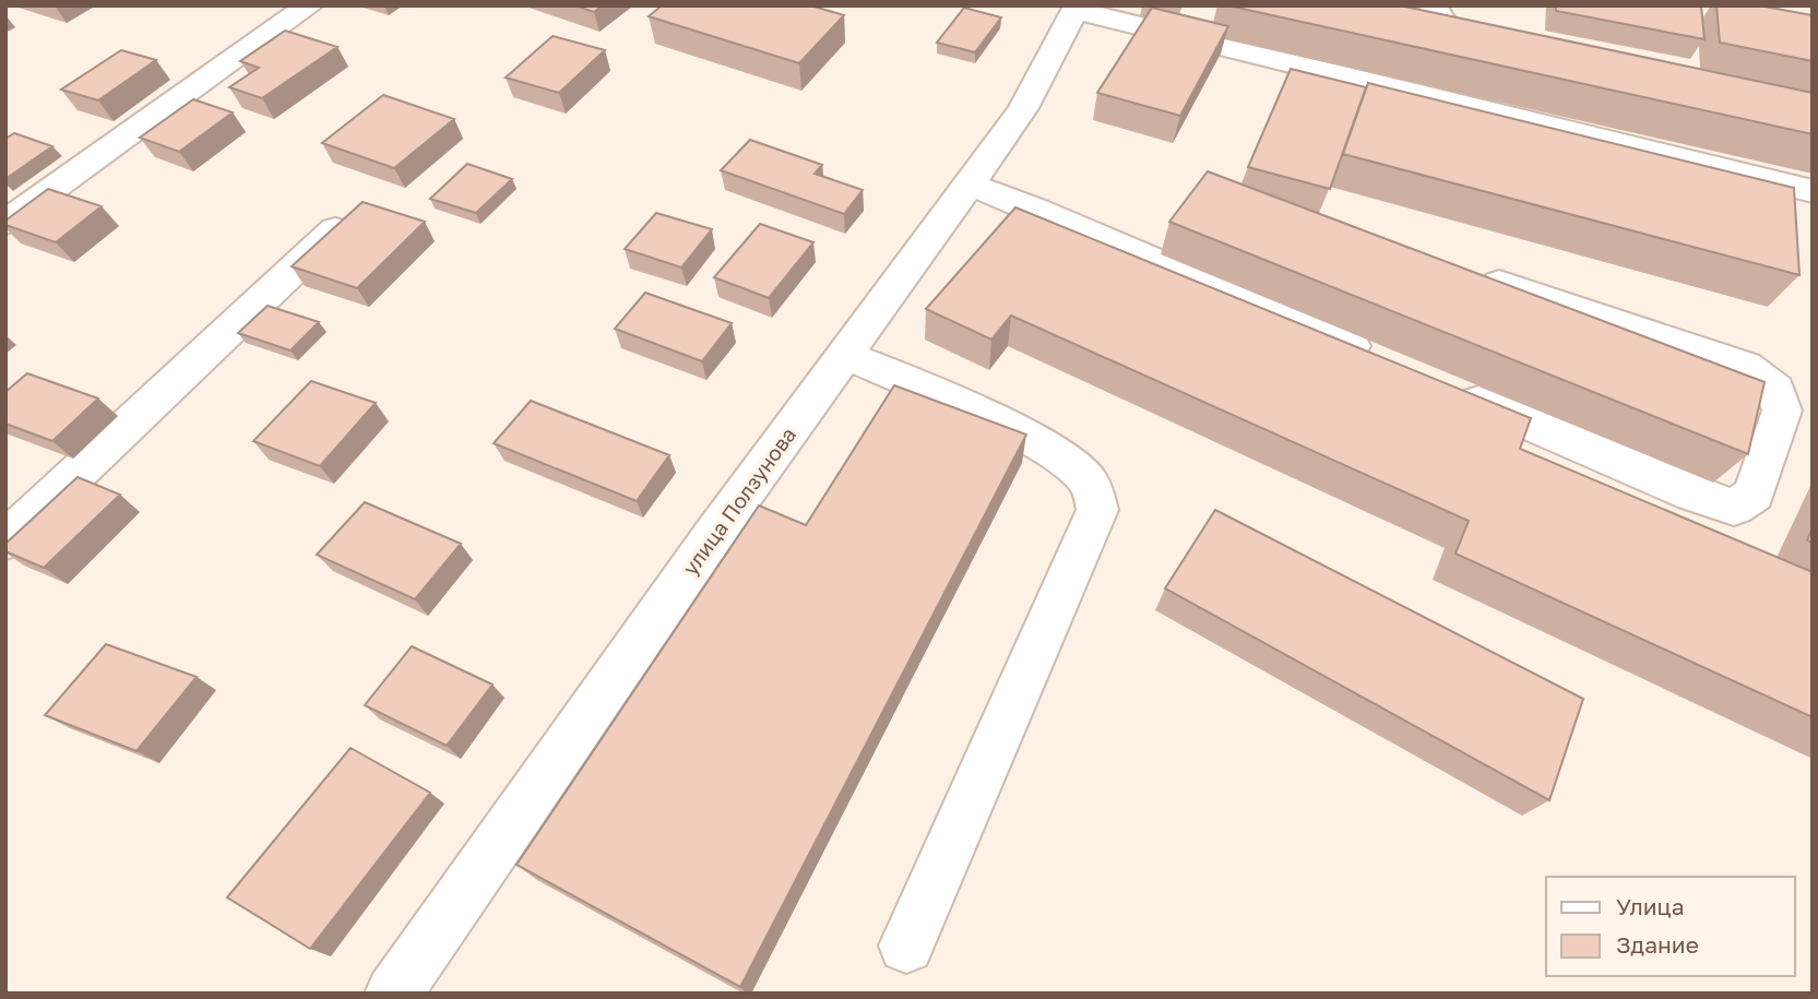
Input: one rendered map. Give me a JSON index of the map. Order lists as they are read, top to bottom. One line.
{"streets":{"street":["улица Ползунова"]},"legend":["Улица","Здание"]}
